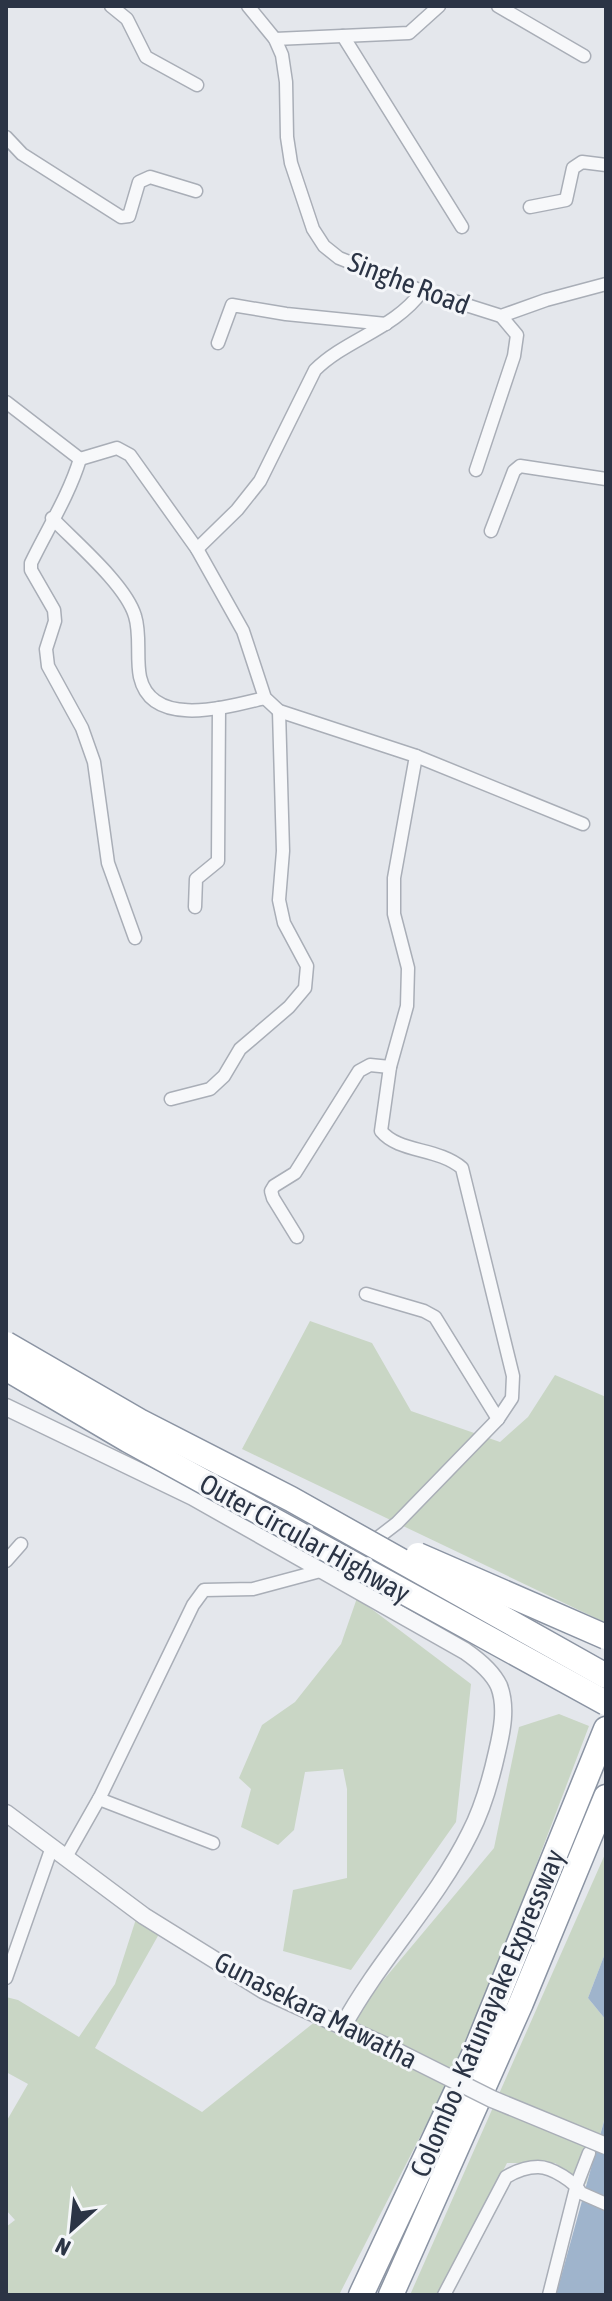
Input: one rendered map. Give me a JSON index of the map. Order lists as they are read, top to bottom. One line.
{"streets":{"highway":["Outer Circular Highway","Colombo - Katunayake Expressway"],"street":["Singhe Road","Gunasekara Mawatha"]},"north":"bottom left"}
